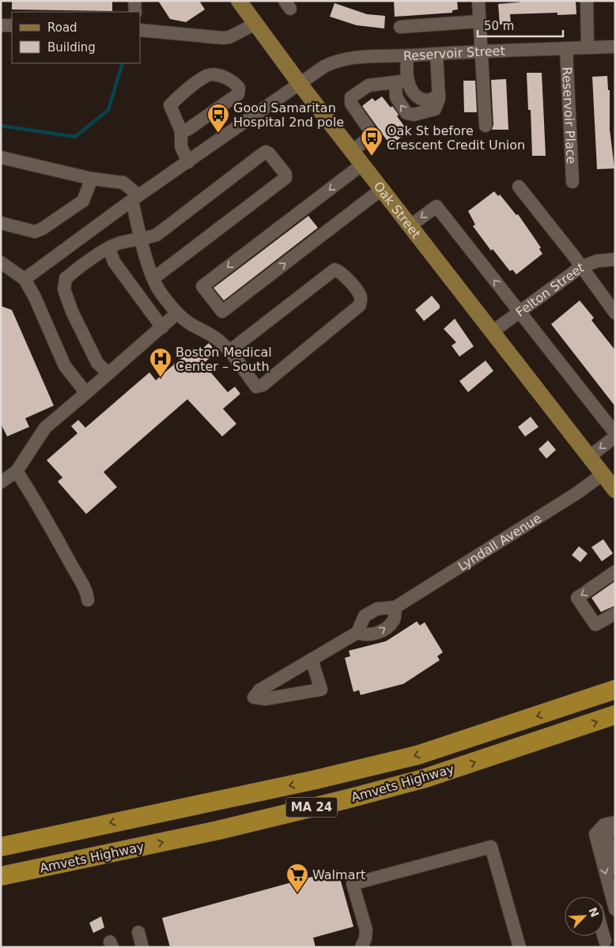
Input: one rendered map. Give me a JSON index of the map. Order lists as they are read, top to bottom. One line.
{"streets":{"highway":["Amvets Highway","MA 24"],"main road":["Oak Street"],"street":["Reservoir Street","Reservoir Place","Felton Street","Lyndall Avenue"]},"crossings":[["Reservoir Street","Reservoir Place"],["Reservoir Street","Oak Street"],["Oak Street","Felton Street"],["Oak Street","Lyndall Avenue"]],"places":{"bus stop":["Good Samaritan Hospital 2nd pole","Oak St before Crescent Credit Union"],"hospital":["Boston Medical Center – South"],"supermarket":["Walmart"]},"legend":["Road","Building"],"scale_bar":"50 m","north":"top right"}
